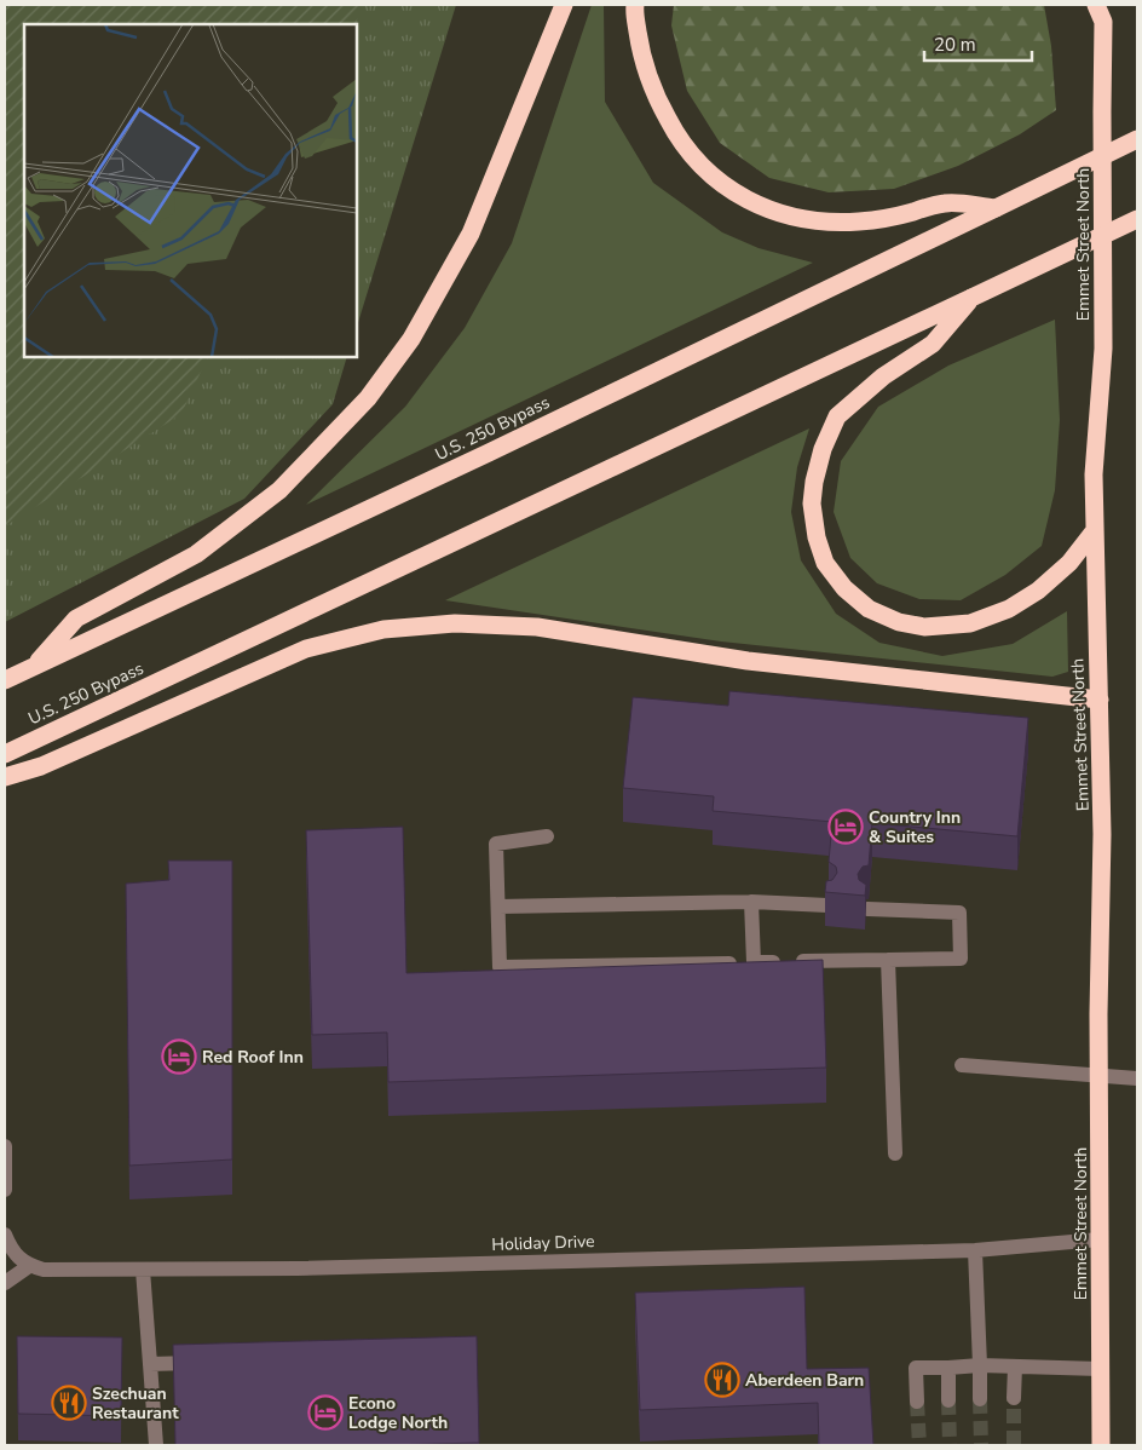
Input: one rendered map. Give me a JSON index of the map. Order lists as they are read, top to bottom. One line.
{"streets":{"highway":["Emmet Street North","U.S. 250 Bypass"],"street":["Holiday Drive"]},"crossings":[["Emmet Street North","Holiday Drive"]],"places":{"hotel":["Country Inn & Suites","Red Roof Inn","Econo Lodge North"],"restaurant":["Aberdeen Barn","Szechuan Restaurant"]},"scale_bar":"20 m"}
